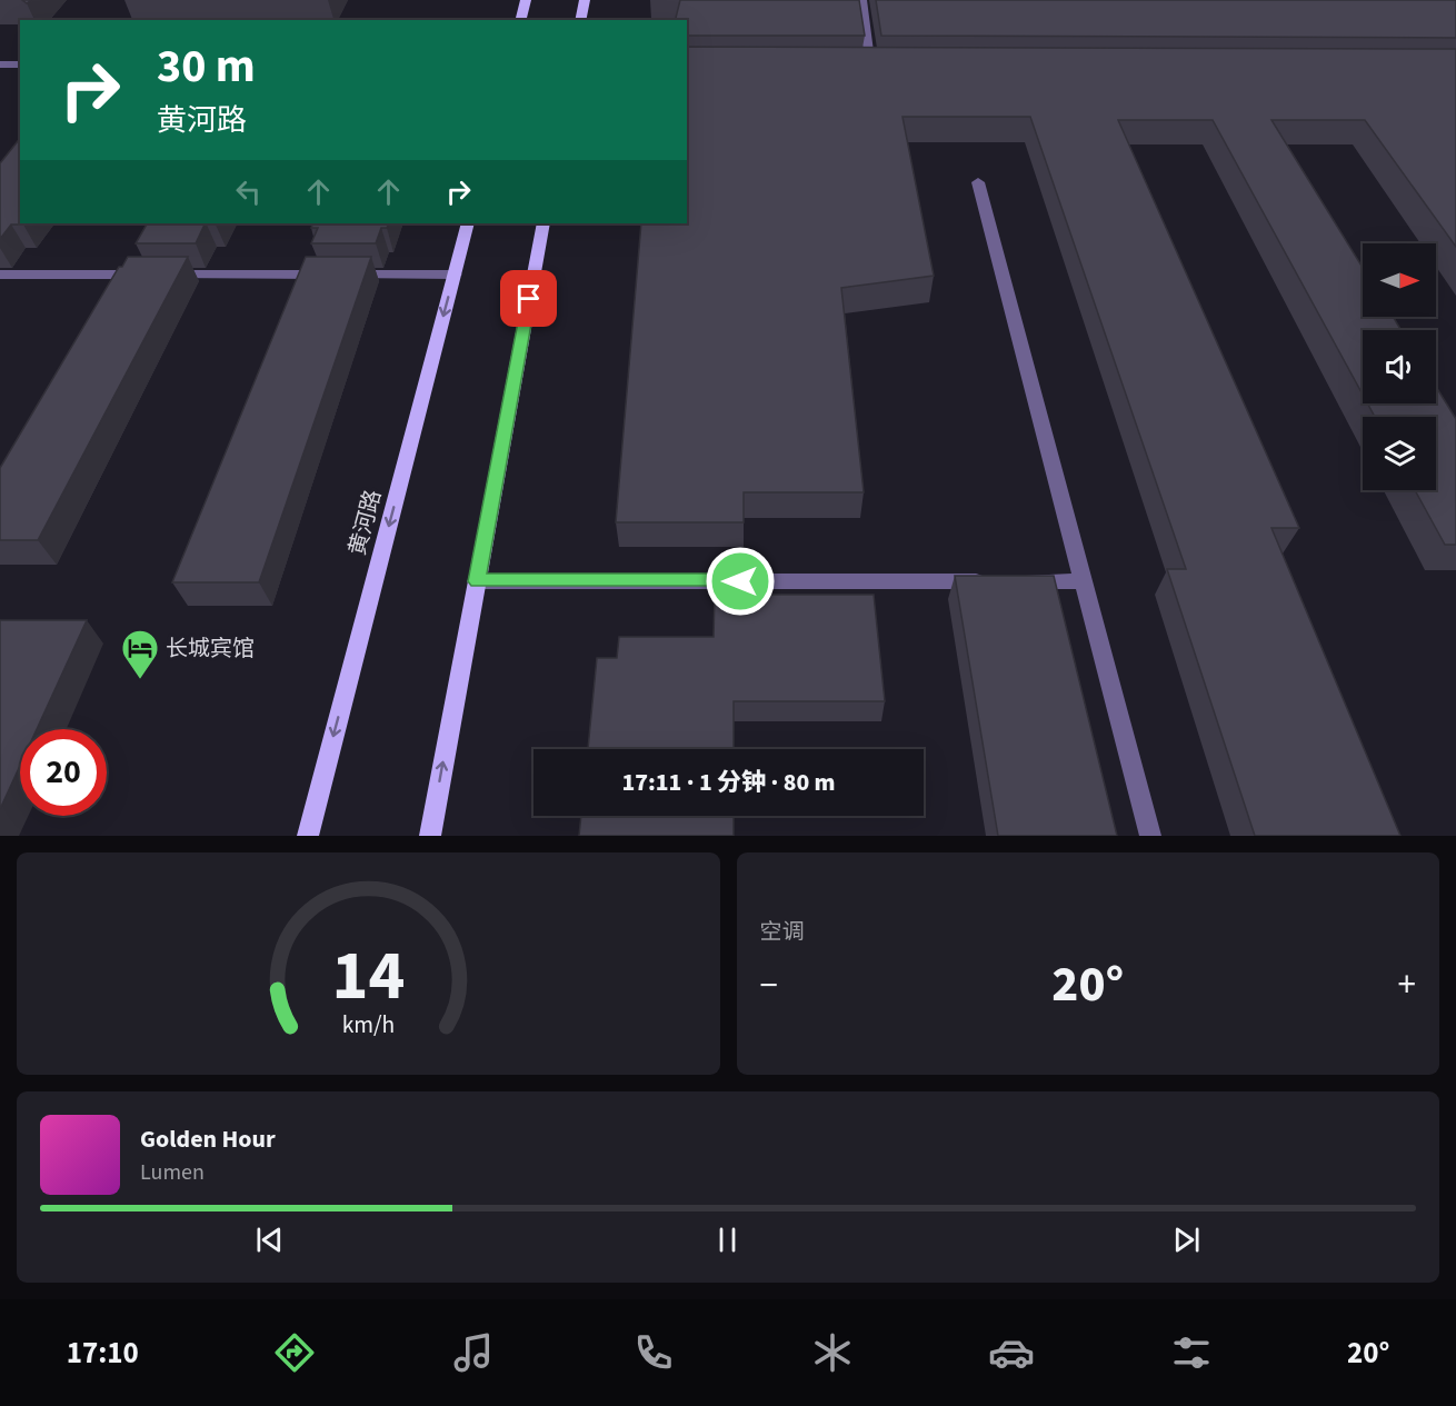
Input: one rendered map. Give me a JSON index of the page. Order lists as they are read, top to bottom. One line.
{"streets":{"main road":["黄河路"]},"places":{"hotel":["长城宾馆"]},"north":"right","page":{"turn":["30 m","黄河路"],"limit":"20","trip":"17:11 · 1 分钟 · 80 m","tile":"空调","heat":["−","20°","+"],"song":["Golden Hour","Lumen"],"tabs":["17:10","20°"],"gauge":["14","km/h"]}}
